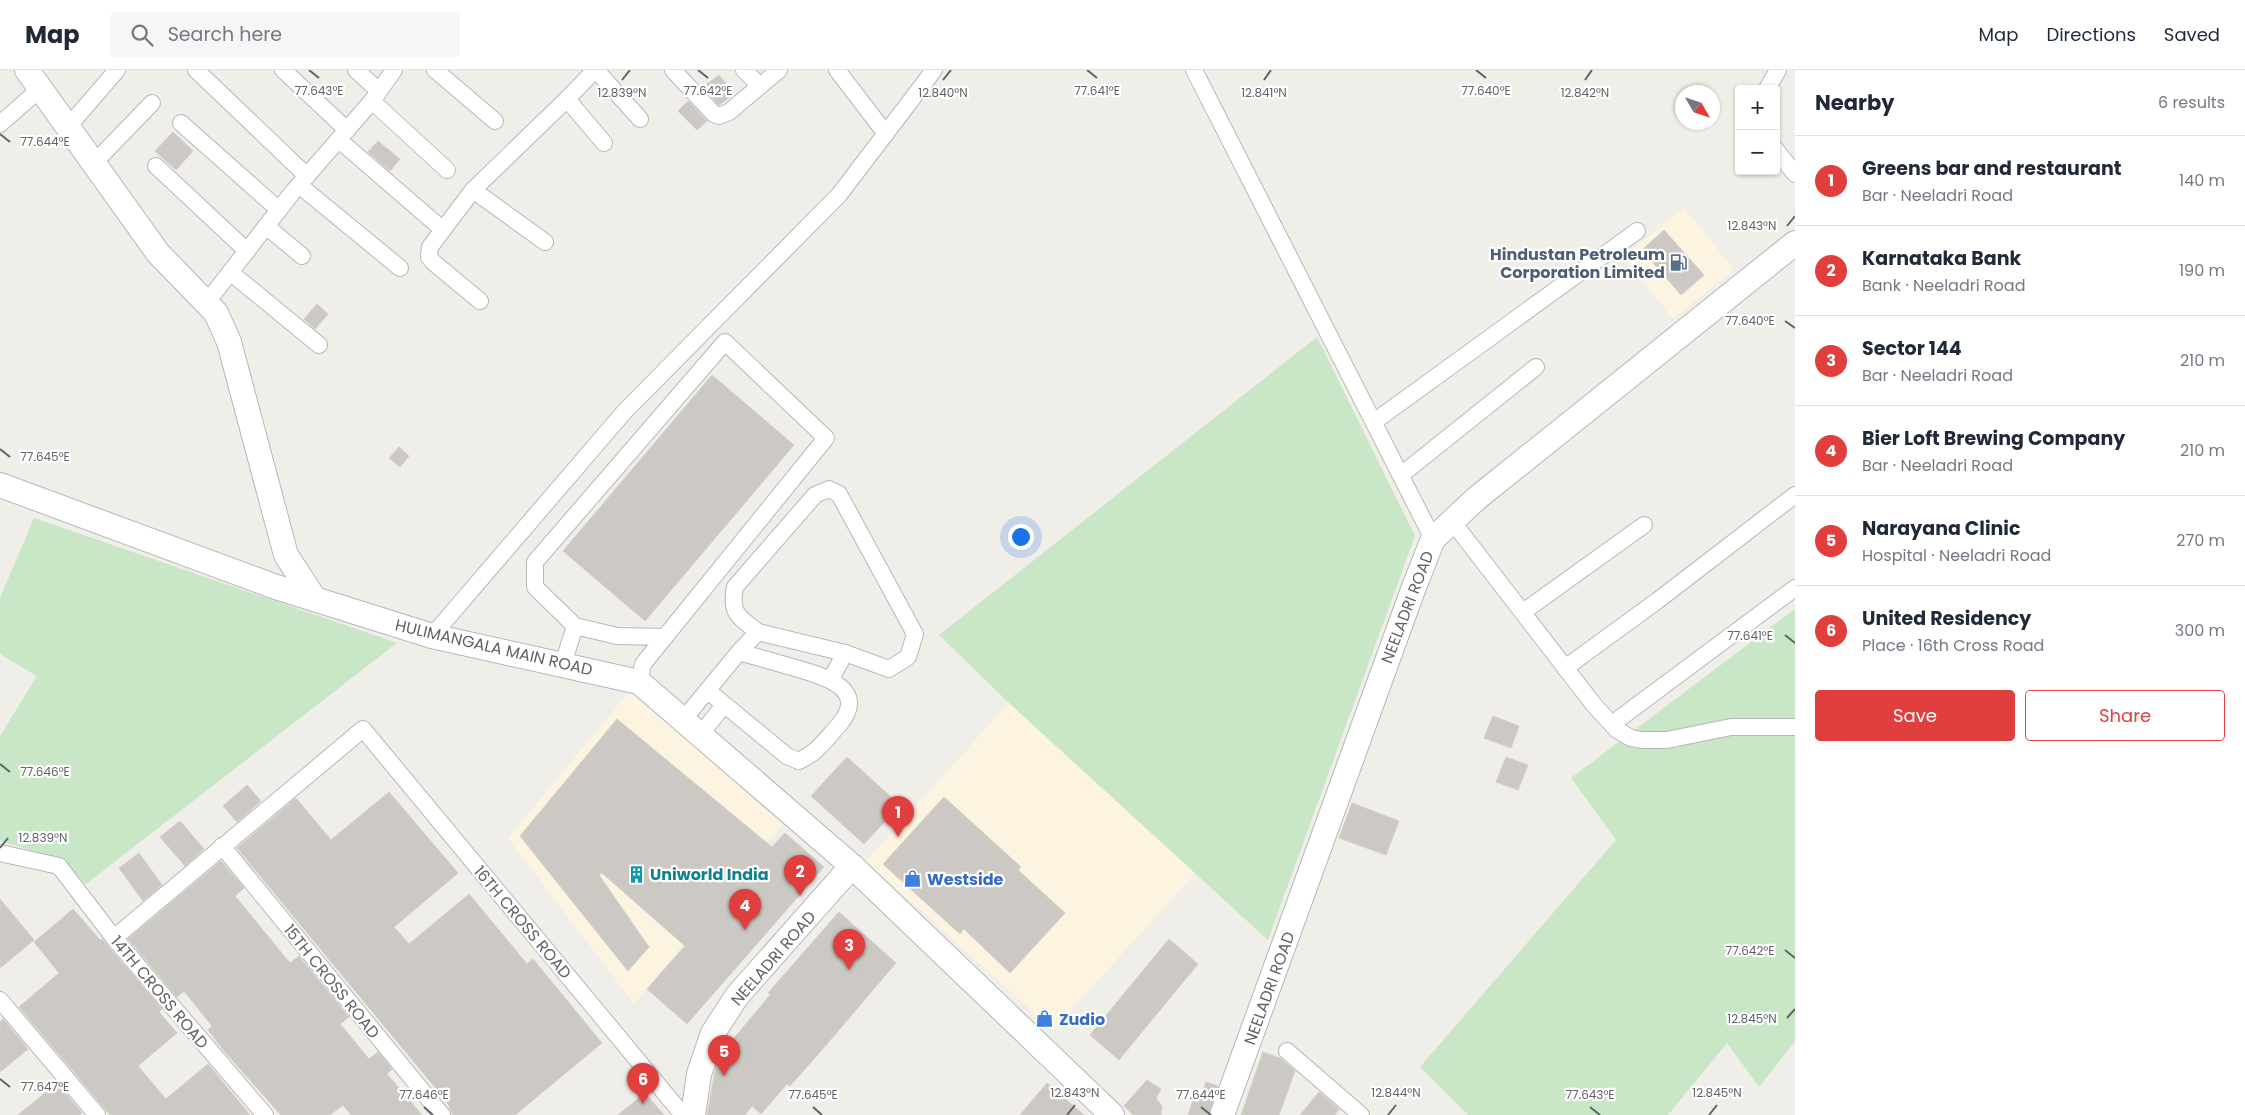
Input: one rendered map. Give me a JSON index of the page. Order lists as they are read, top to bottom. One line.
{"streets":{"main road":["NEELADRI ROAD","HULIMANGALA MAIN ROAD"],"street":["16TH CROSS ROAD","15TH CROSS ROAD","14TH CROSS ROAD"]},"crossings":[["NEELADRI ROAD","HULIMANGALA MAIN ROAD"],["16TH CROSS ROAD","15TH CROSS ROAD"]],"places":{"fuel station":["Hindustan Petroleum Corporation Limited"],"building":["Uniworld India"],"shop":["Westside","Zudio"]},"north":"bottom right","page":{"header":"Map","search":"Search here","nav":["Map","Directions","Saved"],"heading":["Nearby","6 results"],"map_buttons":["+","−"],"list":[{"mark":"1","name":"Greens bar and restaurant","note":"Bar · Neeladri Road","value":"140 m"},{"mark":"2","name":"Karnataka Bank","note":"Bank · Neeladri Road","value":"190 m"},{"mark":"3","name":"Sector 144","note":"Bar · Neeladri Road","value":"210 m"},{"mark":"4","name":"Bier Loft Brewing Company","note":"Bar · Neeladri Road","value":"210 m"},{"mark":"5","name":"Narayana Clinic","note":"Hospital · Neeladri Road","value":"270 m"},{"mark":"6","name":"United Residency","note":"Place · 16th Cross Road","value":"300 m"}],"buttons":["Save","Share"],"pins":["1","2","4","3","5","6"]},"coordinates":["77.642°E","77.641°E","77.643°E","77.640°E","12.839°N","12.840°N","12.841°N","12.842°N","77.644°E","12.843°N","77.645°E","77.646°E","12.845°N","77.647°E","12.844°N"]}
